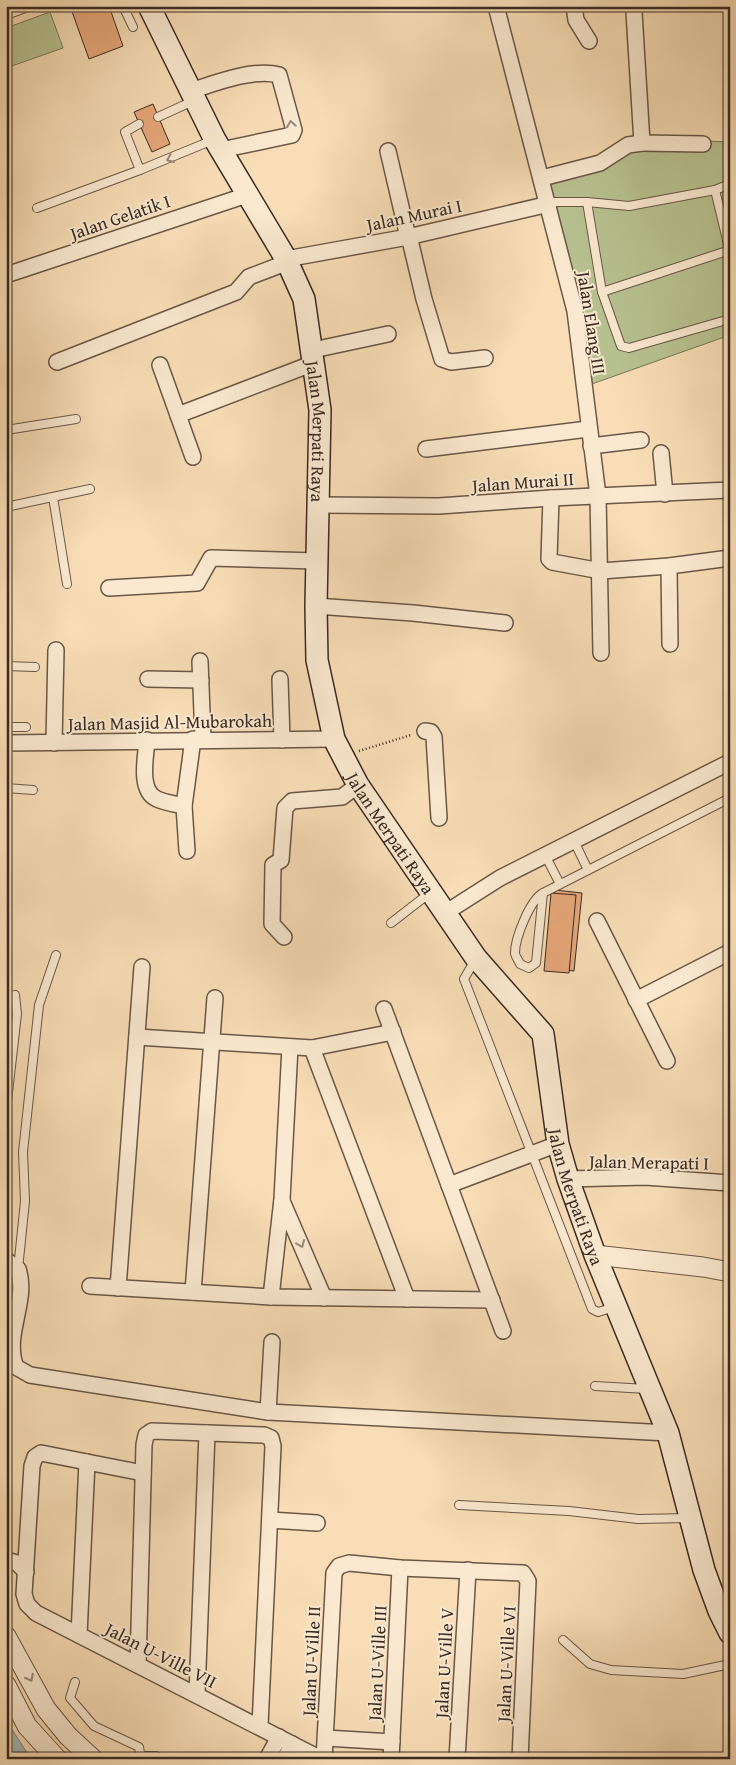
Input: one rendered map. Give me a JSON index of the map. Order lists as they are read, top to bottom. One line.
{"streets":{"main road":["Jalan Merpati Raya"],"street":["Jalan Murai I","Jalan Gelatik I","Jalan Elang III","Jalan Murai II","Jalan Masjid Al-Mubarokah","Jalan Merapati I","Jalan U-Ville VII","Jalan U-Ville II","Jalan U-Ville III","Jalan U-Ville V","Jalan U-Ville VI"]},"crossings":[["Jalan Murai I","Jalan Elang III"],["Jalan Murai I","Jalan Merpati Raya"],["Jalan Gelatik I","Jalan Merpati Raya"],["Jalan Elang III","Jalan Murai II"],["Jalan Merpati Raya","Jalan Murai II"],["Jalan Merpati Raya","Jalan Masjid Al-Mubarokah"],["Jalan Merpati Raya","Jalan Merapati I"],["Jalan U-Ville VII","Jalan U-Ville II"],["Jalan U-Ville II","Jalan U-Ville III"],["Jalan U-Ville V","Jalan U-Ville VI"]]}
